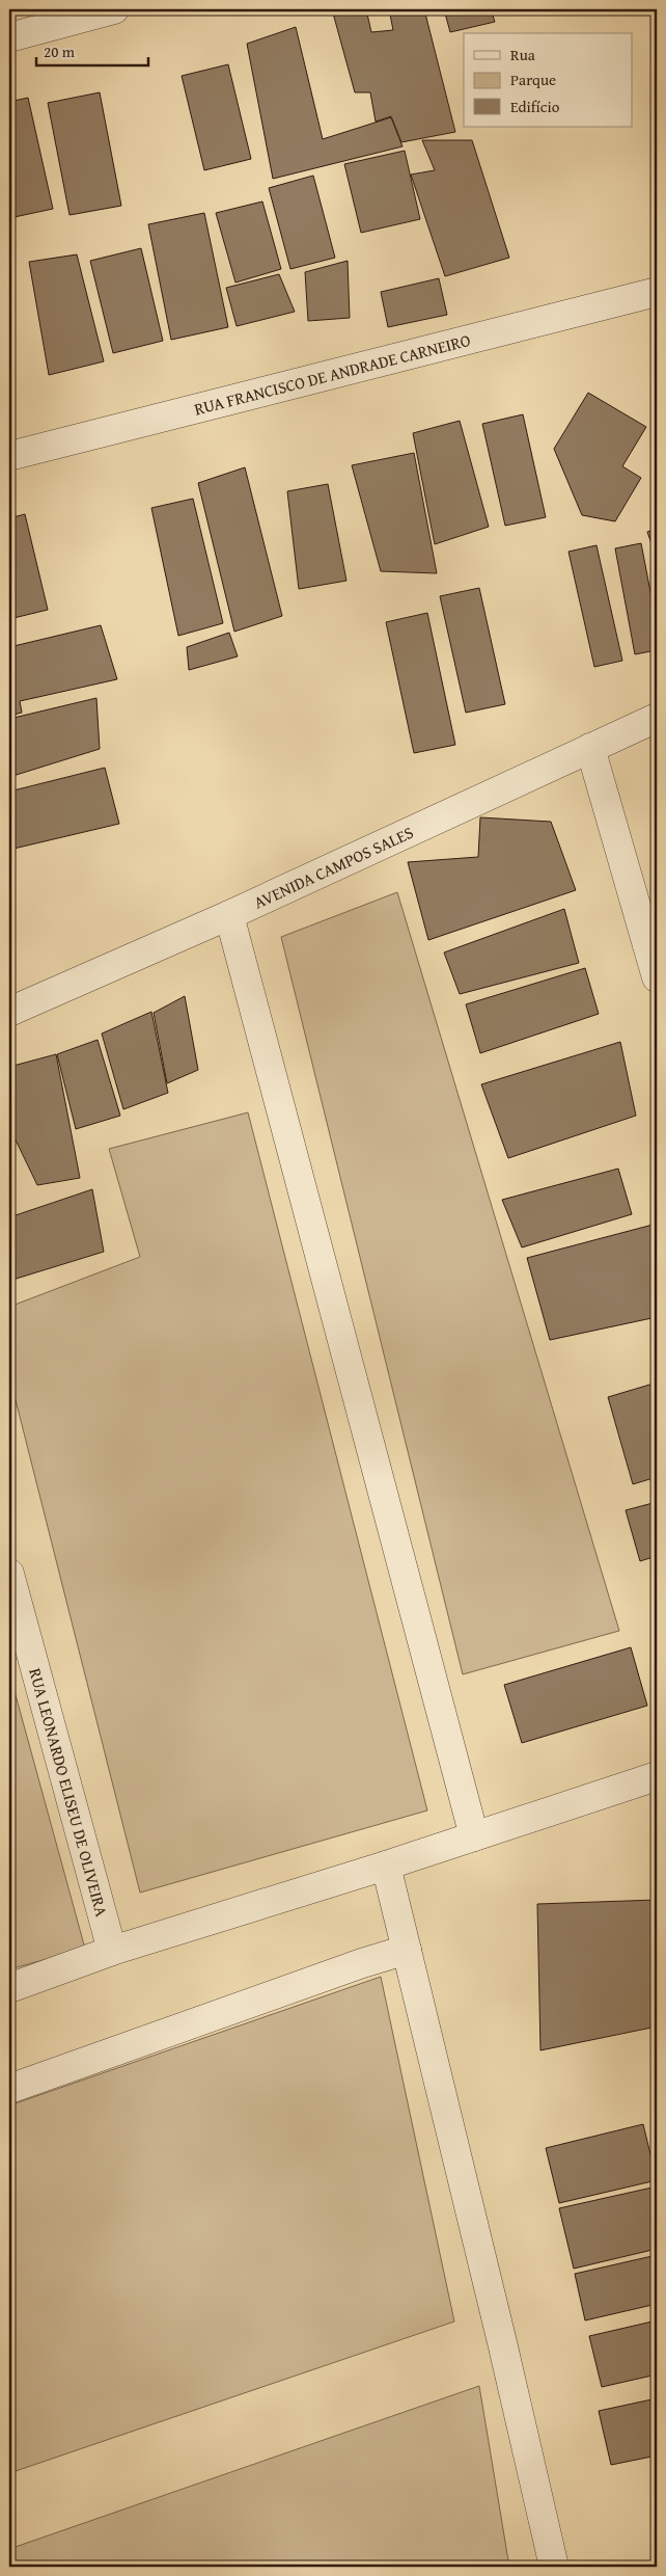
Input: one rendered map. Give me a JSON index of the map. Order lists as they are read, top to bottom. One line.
{"streets":{"street":["RUA FRANCISCO DE ANDRADE CARNEIRO","AVENIDA CAMPOS SALES","RUA LEONARDO ELISEU DE OLIVEIRA"]},"legend":["Rua","Parque","Edifício"],"scale_bar":"20 m"}
